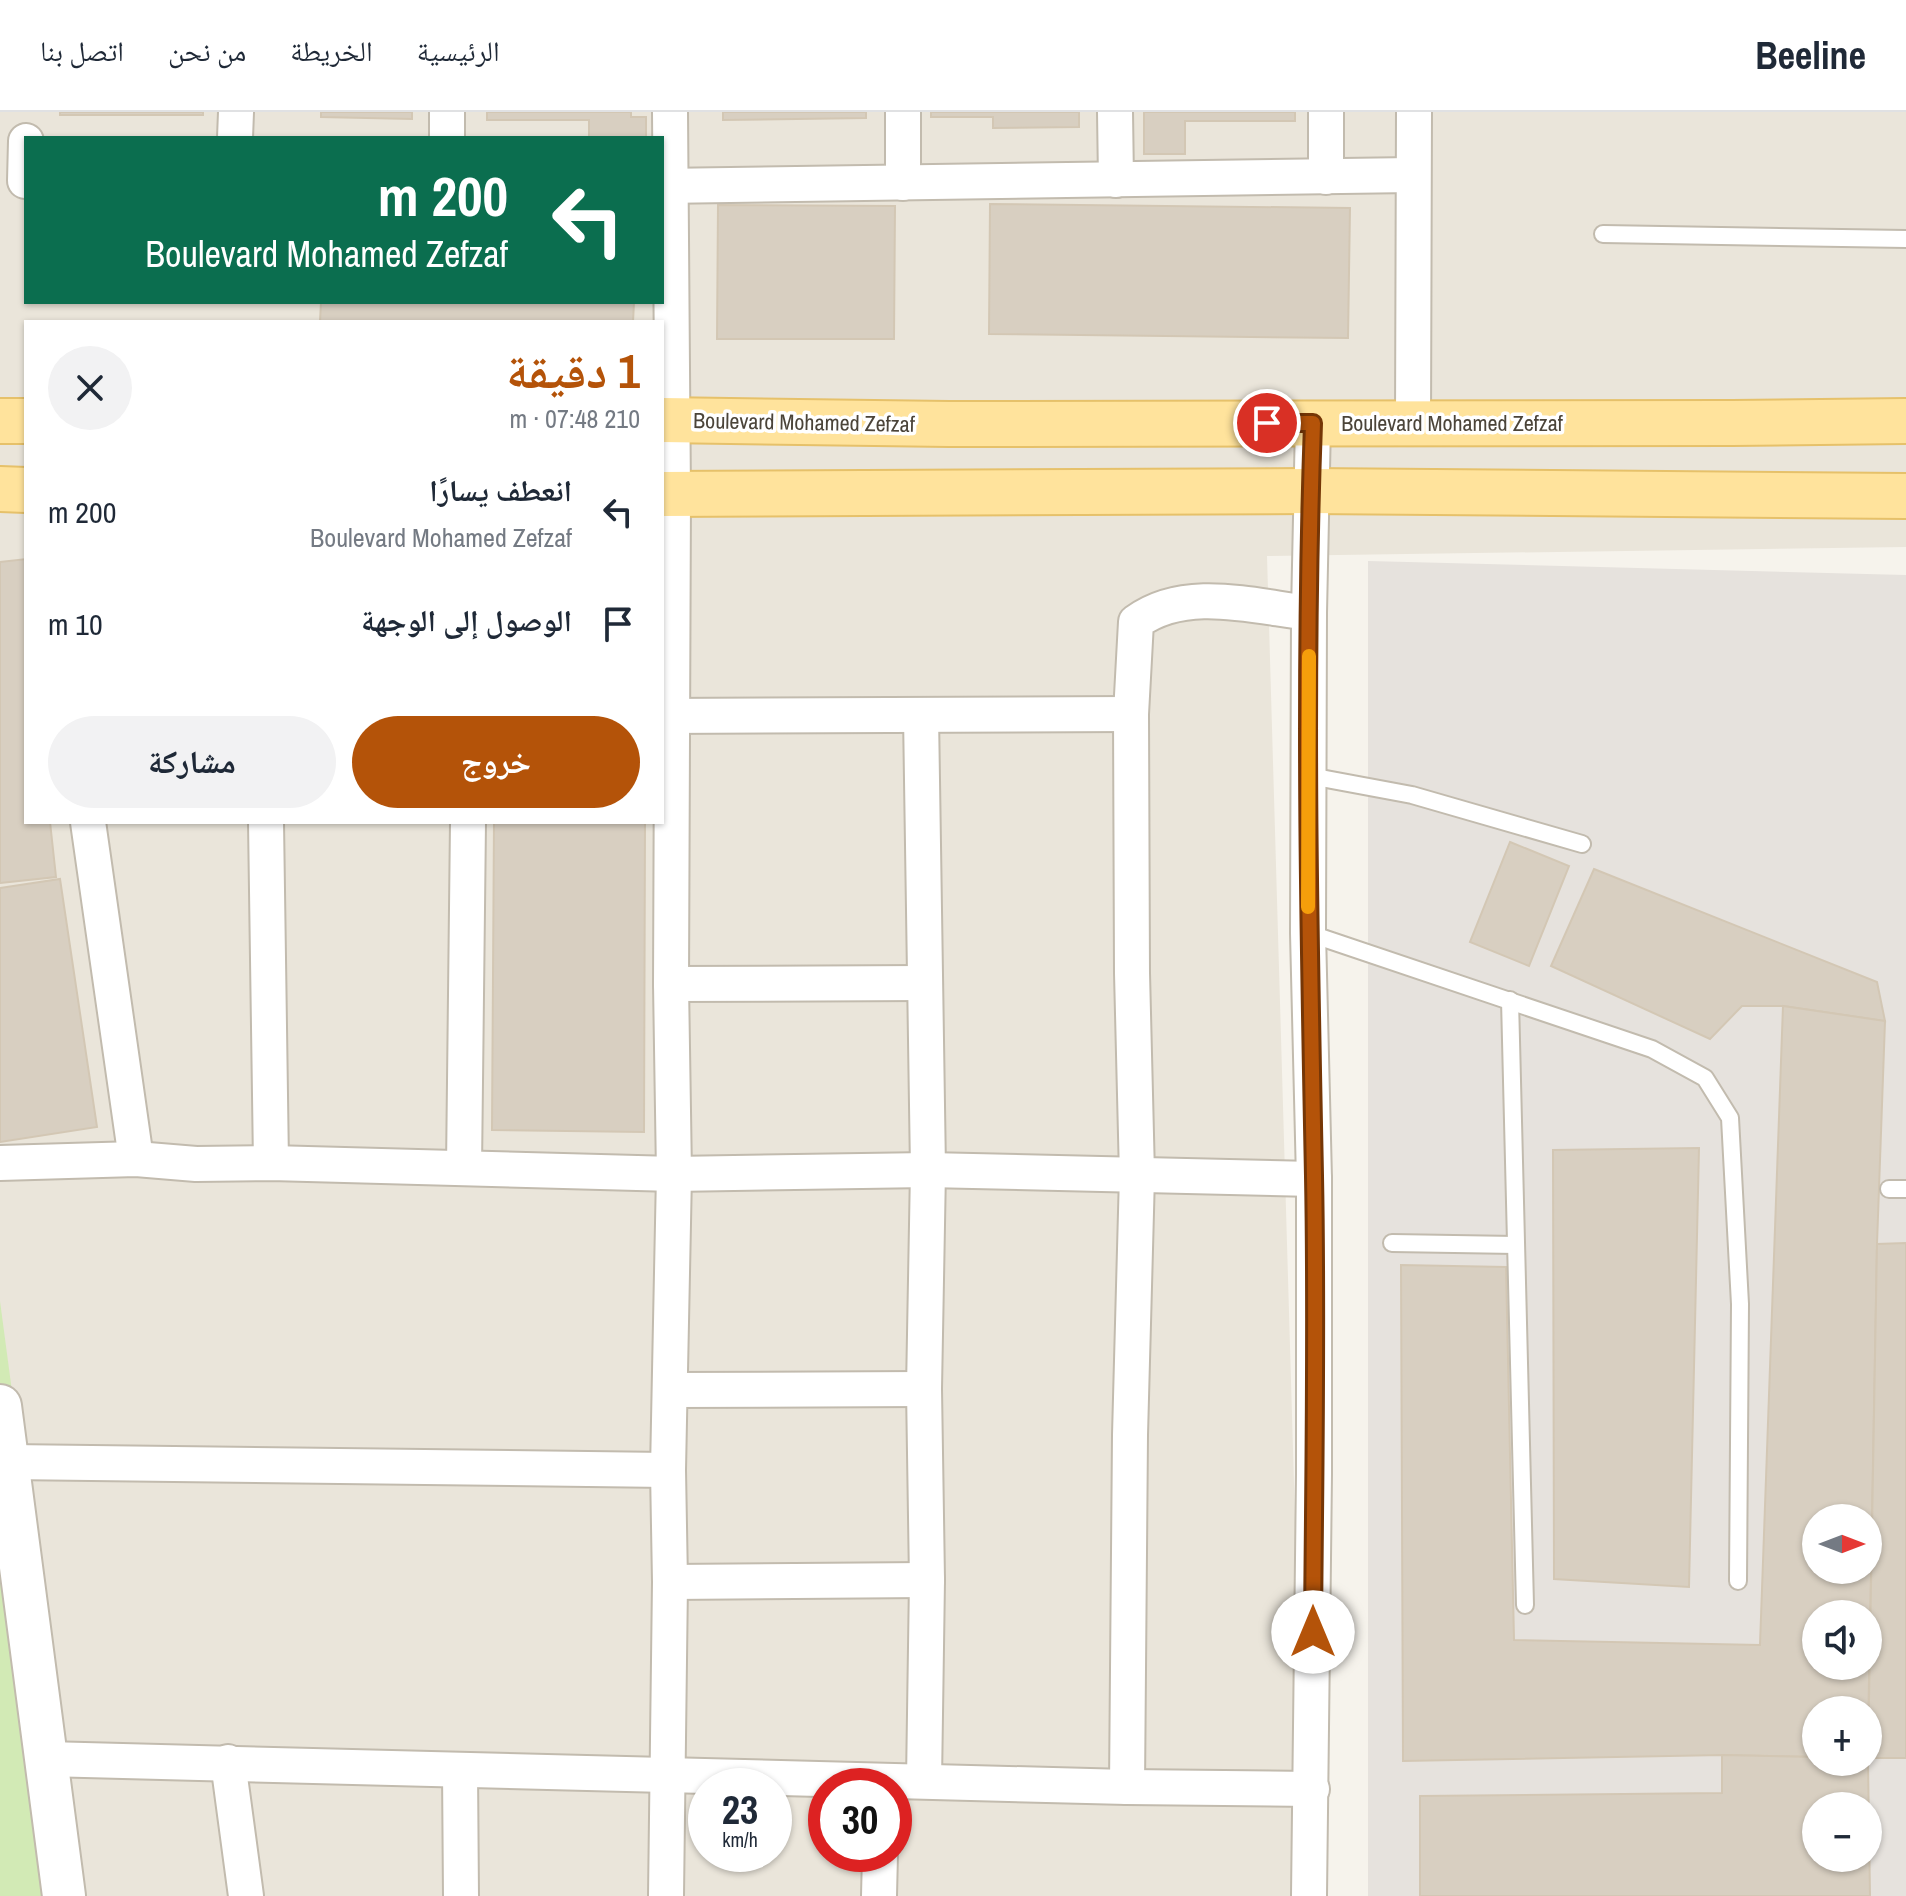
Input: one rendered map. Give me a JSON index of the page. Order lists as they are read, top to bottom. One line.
{"streets":{"main road":["Boulevard Mohamed Zefzaf"]},"north":"right","page":{"header":"Beeline","nav":["الرئيسية","الخريطة","من نحن","اتصل بنا"],"turn":["200 m","Boulevard Mohamed Zefzaf"],"heading":["1 دقيقة","210 m · 07:48"],"list":[{"name":"انعطف يسارًا","note":"Boulevard Mohamed Zefzaf","value":"200 m"},{"name":"الوصول إلى الوجهة","value":"10 m"}],"buttons":["خروج","مشاركة"],"map_buttons":["+","−"],"speed":"23 km/h","limit":"30"}}
